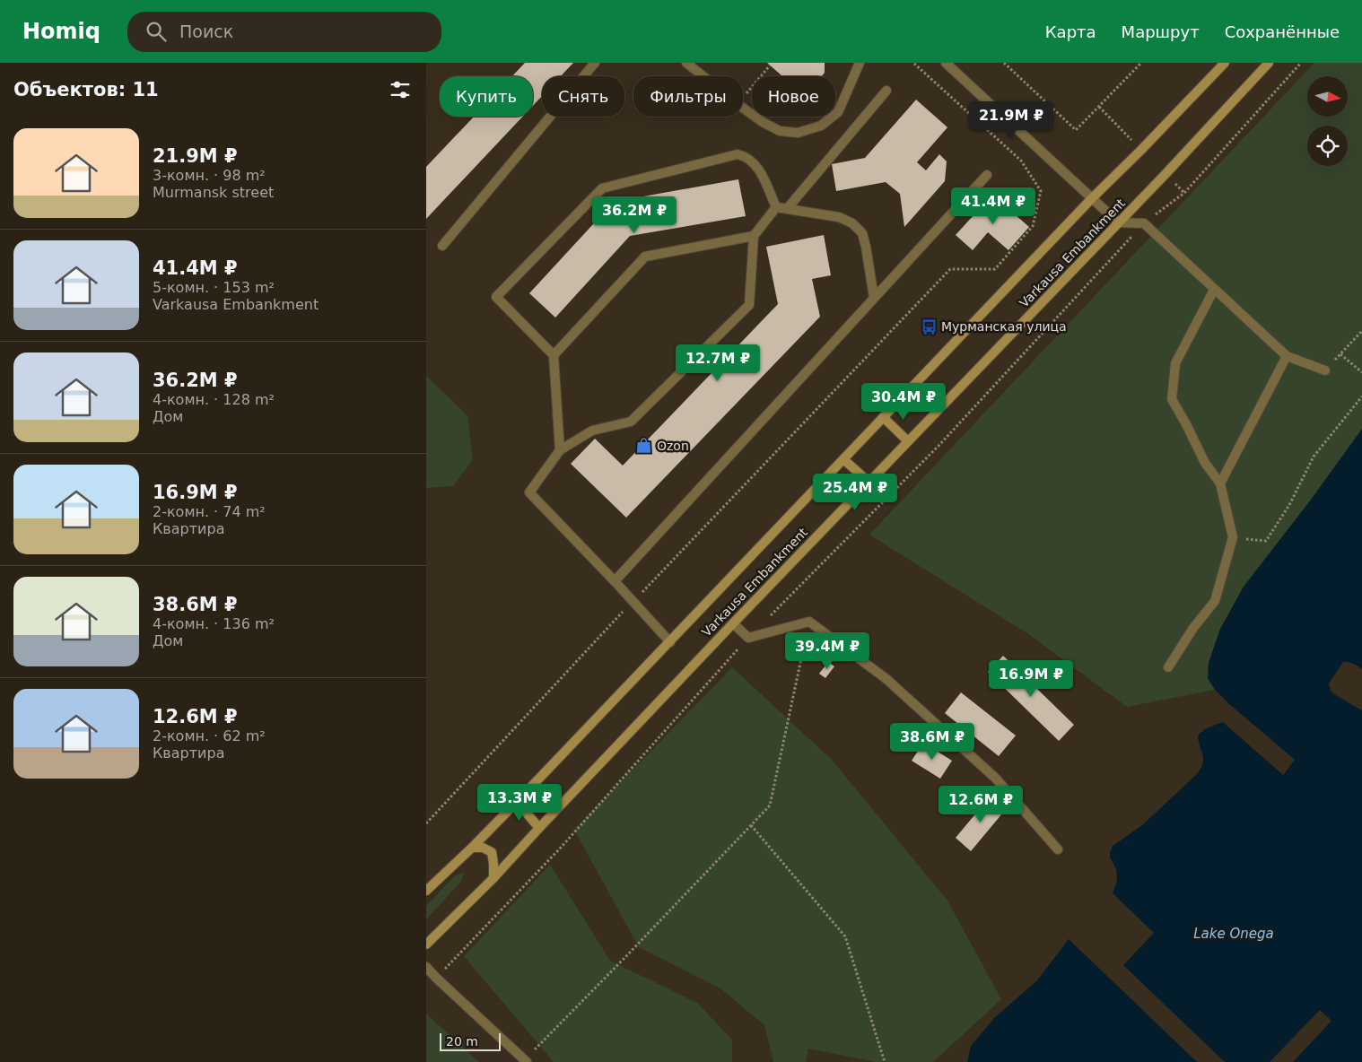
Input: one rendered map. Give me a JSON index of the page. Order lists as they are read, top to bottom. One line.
{"streets":{"main road":["Varkausa Embankment"]},"water":["Lake Onega"],"places":{"bus stop":["Мурманская улица"],"shop":["Ozon"]},"scale_bar":"20 m","north":"right","page":{"header":"Homiq","search":"Поиск","nav":["Карта","Маршрут","Сохранённые"],"heading":"Объектов: 11","chip":["Купить","Снять","Фильтры","Новое"],"price":["21.9M ₽","41.4M ₽","36.2M ₽","12.7M ₽","30.4M ₽","25.4M ₽","39.4M ₽","16.9M ₽","38.6M ₽","13.3M ₽","12.6M ₽"],"list":[{"name":"21.9M ₽","note":"3-комн. · 98 m² · Murmansk street"},{"name":"41.4M ₽","note":"5-комн. · 153 m² · Varkausa Embankment"},{"name":"36.2M ₽","note":"4-комн. · 128 m² · Дом"},{"name":"16.9M ₽","note":"2-комн. · 74 m² · Квартира"},{"name":"38.6M ₽","note":"4-комн. · 136 m² · Дом"},{"name":"12.6M ₽","note":"2-комн. · 62 m² · Квартира"}],"scale":"20 m"}}
